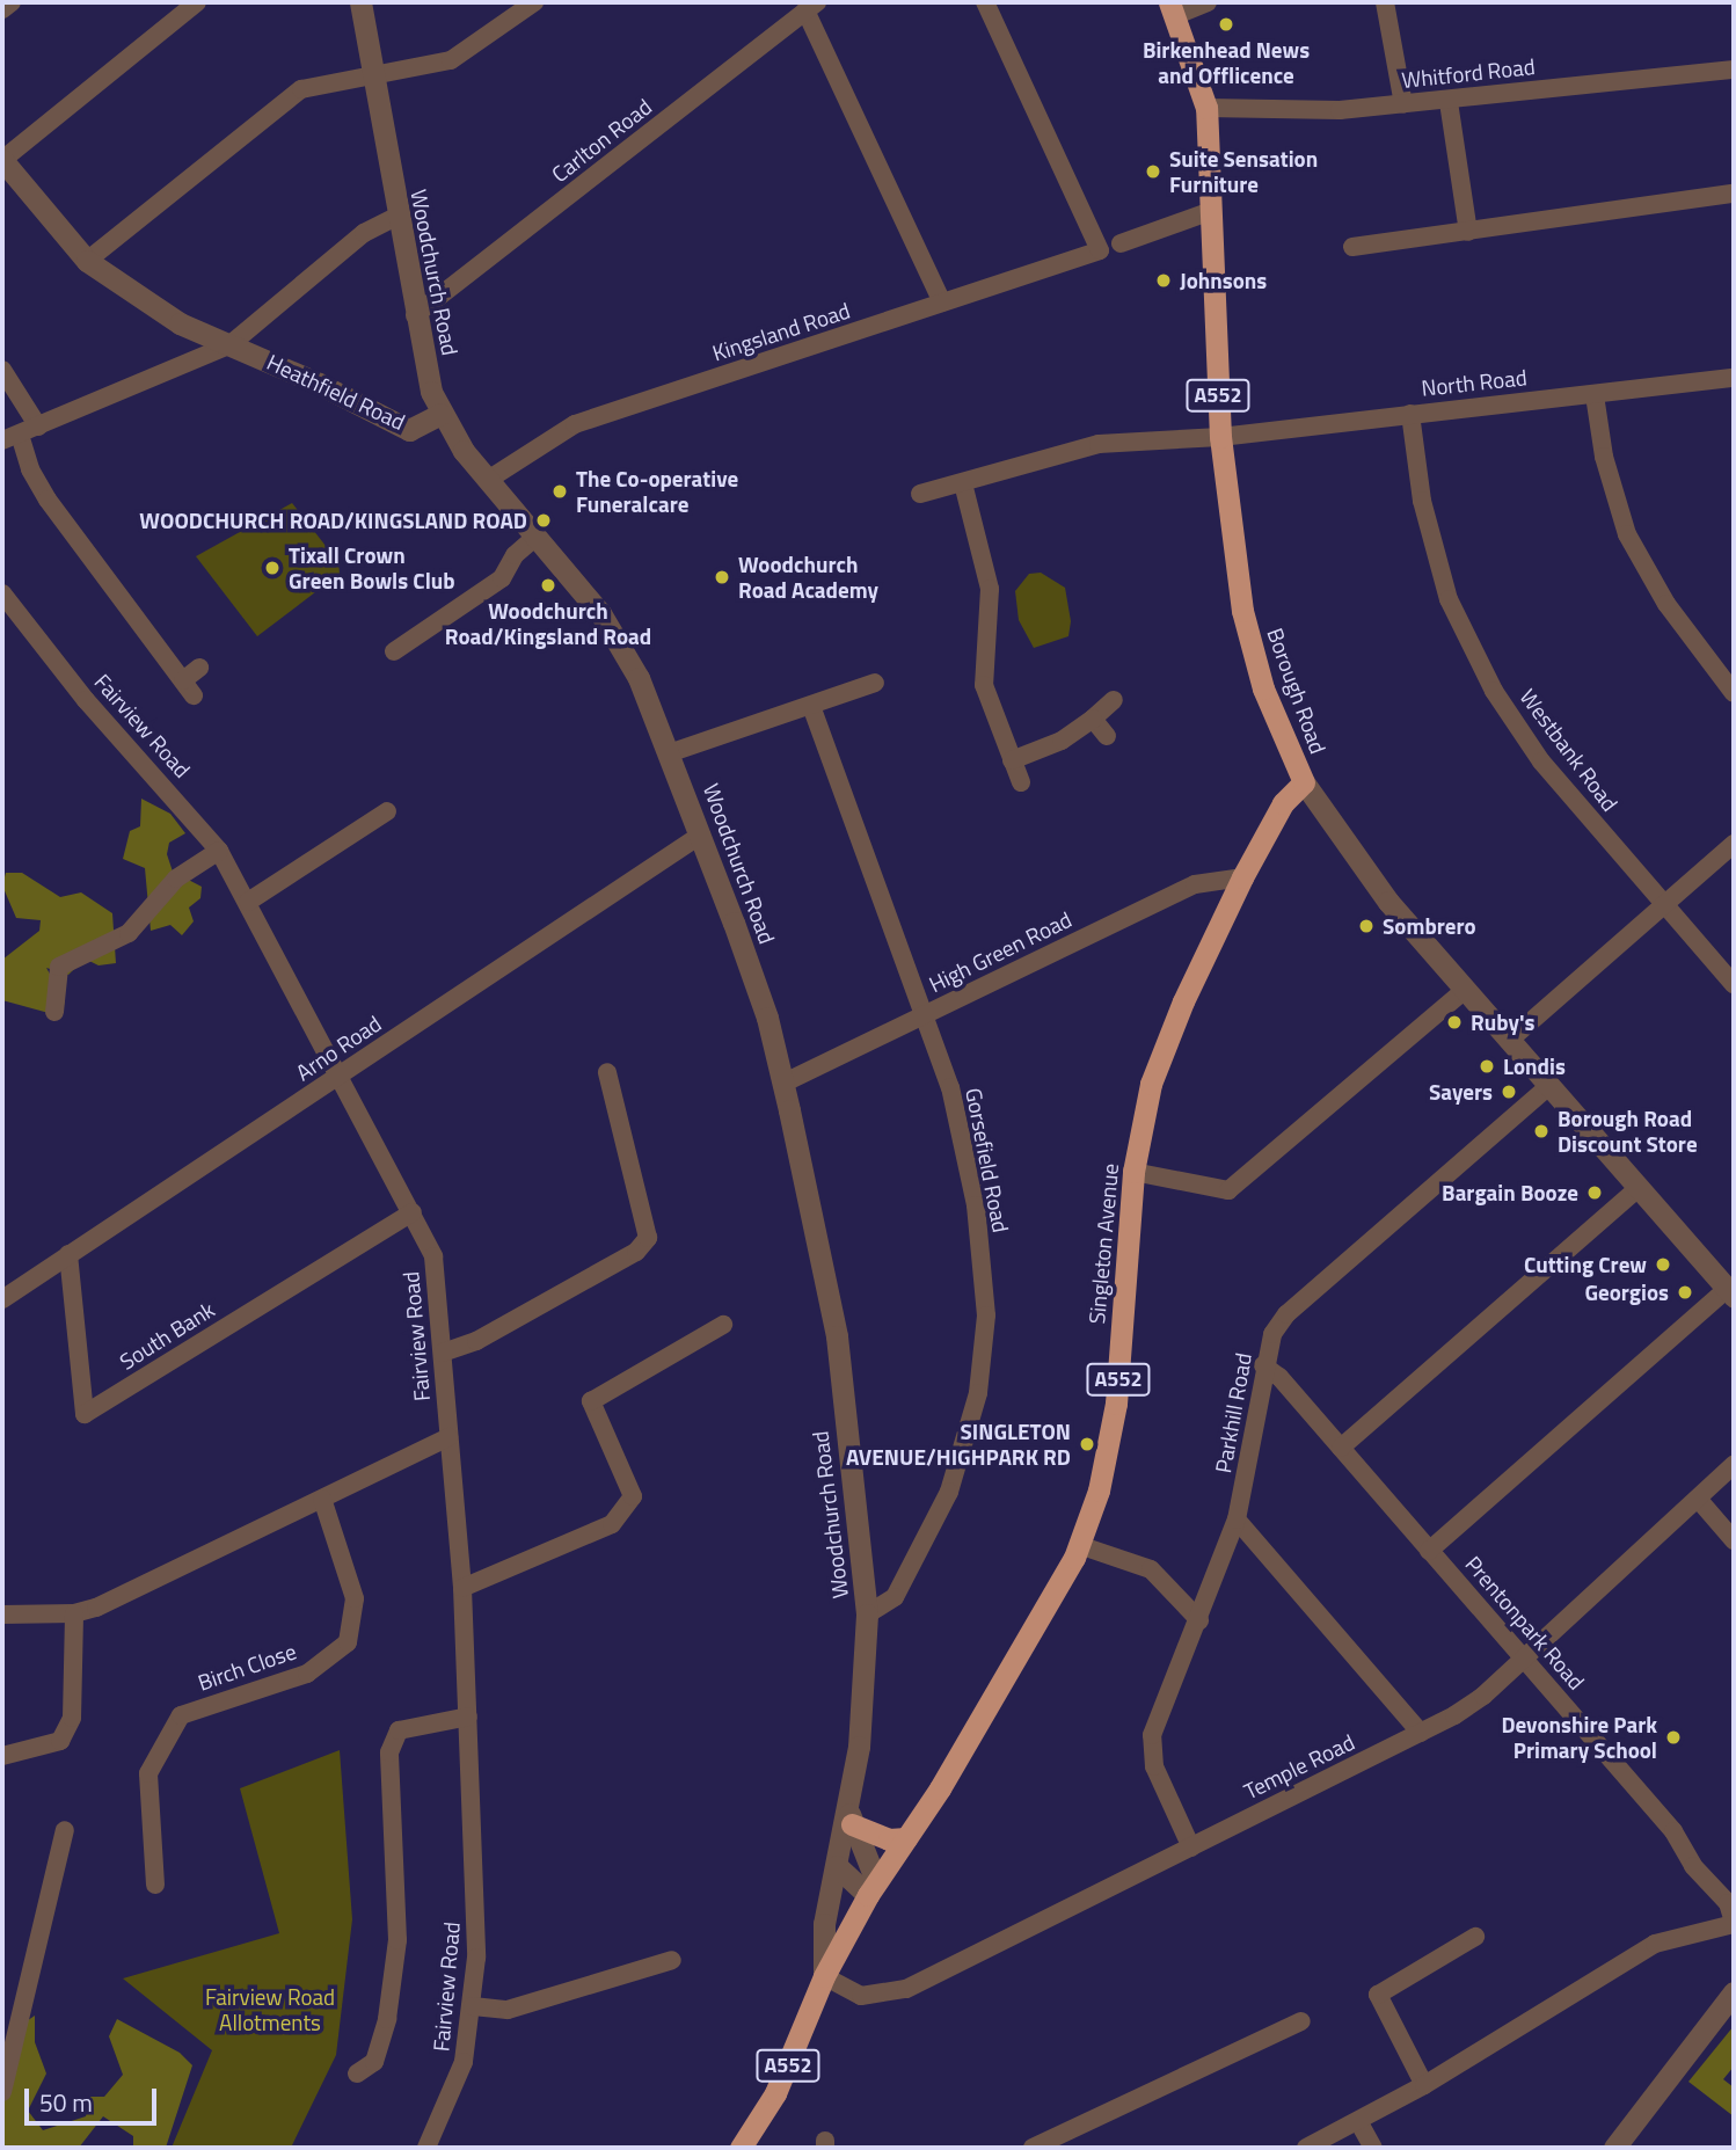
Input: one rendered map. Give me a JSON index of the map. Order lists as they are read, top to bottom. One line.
{"streets":{"highway":["A552","Borough Road","Singleton Avenue"],"street":["Whitford Road","Carlton Road","Woodchurch Road","Kingsland Road","North Road","Heathfield Road","Fairview Road","Westbank Road","High Green Road","Arno Road","Gorsefield Road","South Bank","Parkhill Road","Prentonpark Road","Birch Close","Temple Road"]},"crossings":[["Whitford Road","Borough Road"],["Carlton Road","Woodchurch Road"],["Woodchurch Road","Kingsland Road"],["Woodchurch Road","Heathfield Road"],["Woodchurch Road","A552"],["Woodchurch Road","High Green Road"],["Woodchurch Road","Arno Road"],["Woodchurch Road","Gorsefield Road"],["Woodchurch Road","Singleton Avenue"],["Woodchurch Road","Temple Road"],["North Road","Borough Road"],["North Road","Westbank Road"],["A552","Singleton Avenue"],["A552","Temple Road"],["Borough Road","Singleton Avenue"],["Borough Road","Parkhill Road"],["Fairview Road","Arno Road"],["Fairview Road","South Bank"],["High Green Road","Gorsefield Road"],["High Green Road","Singleton Avenue"],["Arno Road","South Bank"],["Parkhill Road","Prentonpark Road"],["Parkhill Road","Temple Road"],["Prentonpark Road","Temple Road"]],"parks":["Fairview Road Allotments"],"places":["Birkenhead News and Offlicence","Suite Sensation Furniture","Johnsons","The Co-operative Funeralcare","WOODCHURCH ROAD/KINGSLAND ROAD","Tixall Crown Green Bowls Club","Woodchurch Road Academy","Woodchurch Road/Kingsland Road","Sombrero","Ruby's","Londis","Sayers","Borough Road Discount Store","Bargain Booze","Cutting Crew","Georgios","SINGLETON AVENUE/HIGHPARK RD","Devonshire Park Primary School"],"scale_bar":"50 m"}
